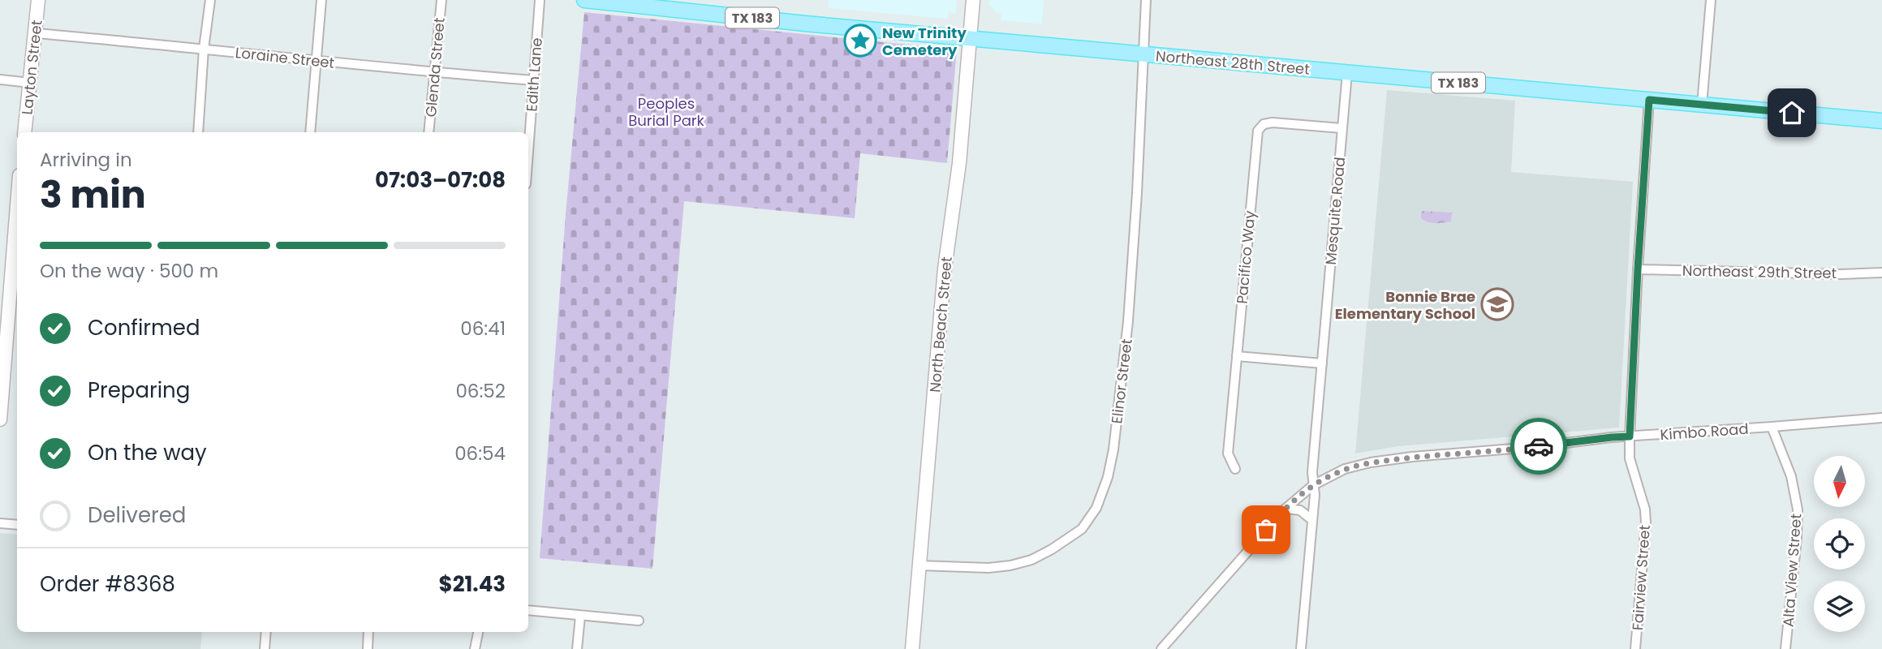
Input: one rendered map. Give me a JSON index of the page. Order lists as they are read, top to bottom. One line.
{"streets":{"main road":["TX 183","Northeast 28th Street","Layton Street","North Beach Street"],"street":["Loraine Street","Glenda Street","Edith Lane","Mesquite Road","Pacifico Way","Northeast 29th Street","Elinor Street","Kimbo Road","Alta View Street","Fairview Street"]},"crossings":[["Loraine Street","Layton Street"],["Loraine Street","Glenda Street"],["Loraine Street","Edith Lane"],["Northeast 28th Street","Mesquite Road"],["Northeast 28th Street","North Beach Street"],["Northeast 28th Street","Elinor Street"],["Northeast 28th Street","Fairview Street"],["Mesquite Road","Pacifico Way"],["Mesquite Road","Kimbo Road"],["Northeast 29th Street","Fairview Street"],["North Beach Street","Elinor Street"],["Kimbo Road","Alta View Street"],["Kimbo Road","Fairview Street"]],"parks":["Peoples Burial Park"],"places":{"place":["New Trinity Cemetery"],"school or university":["Bonnie Brae Elementary School"]},"north":"bottom","page":{"heading":["3 min","Arriving in","07:03–07:08"],"panel":["Order #8368","$21.43"],"bar":"On the way · 500 m","list":[["Confirmed","06:41"],["Preparing","06:52"],["On the way","06:54"],"Delivered"]}}
